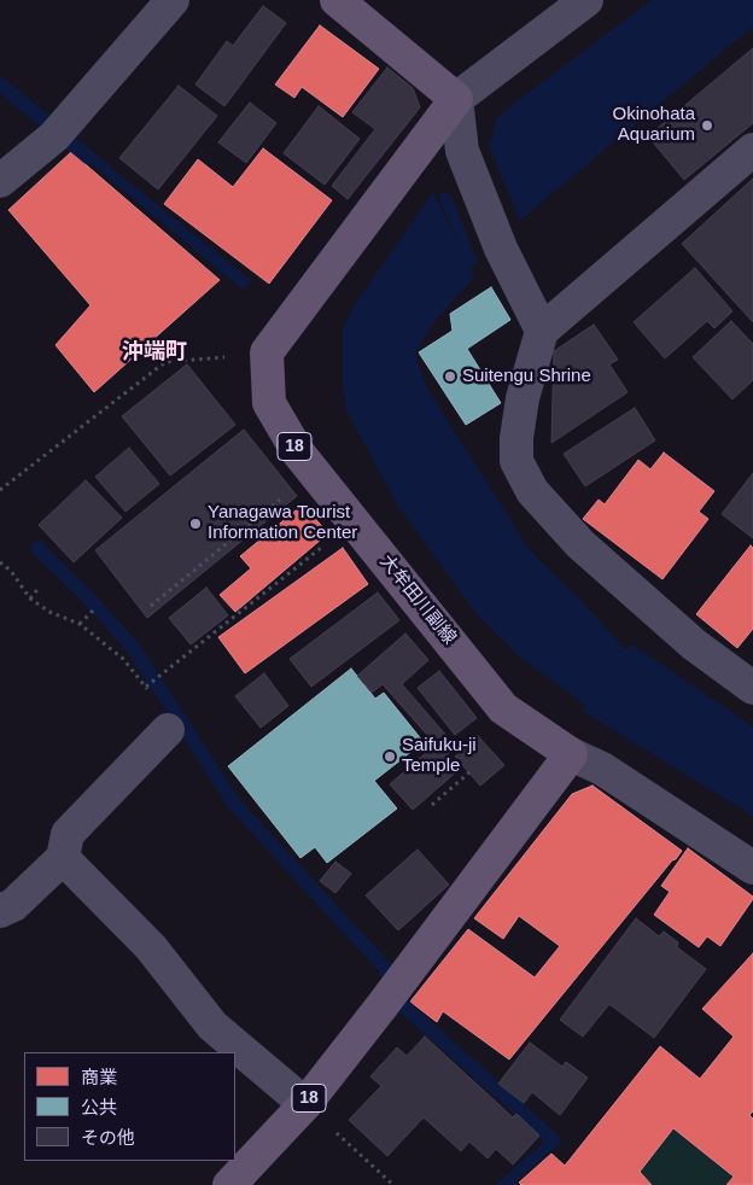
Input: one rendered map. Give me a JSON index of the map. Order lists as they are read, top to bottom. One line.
{"streets":{"main road":["18","大牟田川副線"]},"crossings":[["18","大牟田川副線"]],"districts":["沖端町"],"places":["Okinohata Aquarium","Suitengu Shrine","Yanagawa Tourist Information Center","Saifuku-ji Temple"],"legend":["商業","公共","その他"]}
